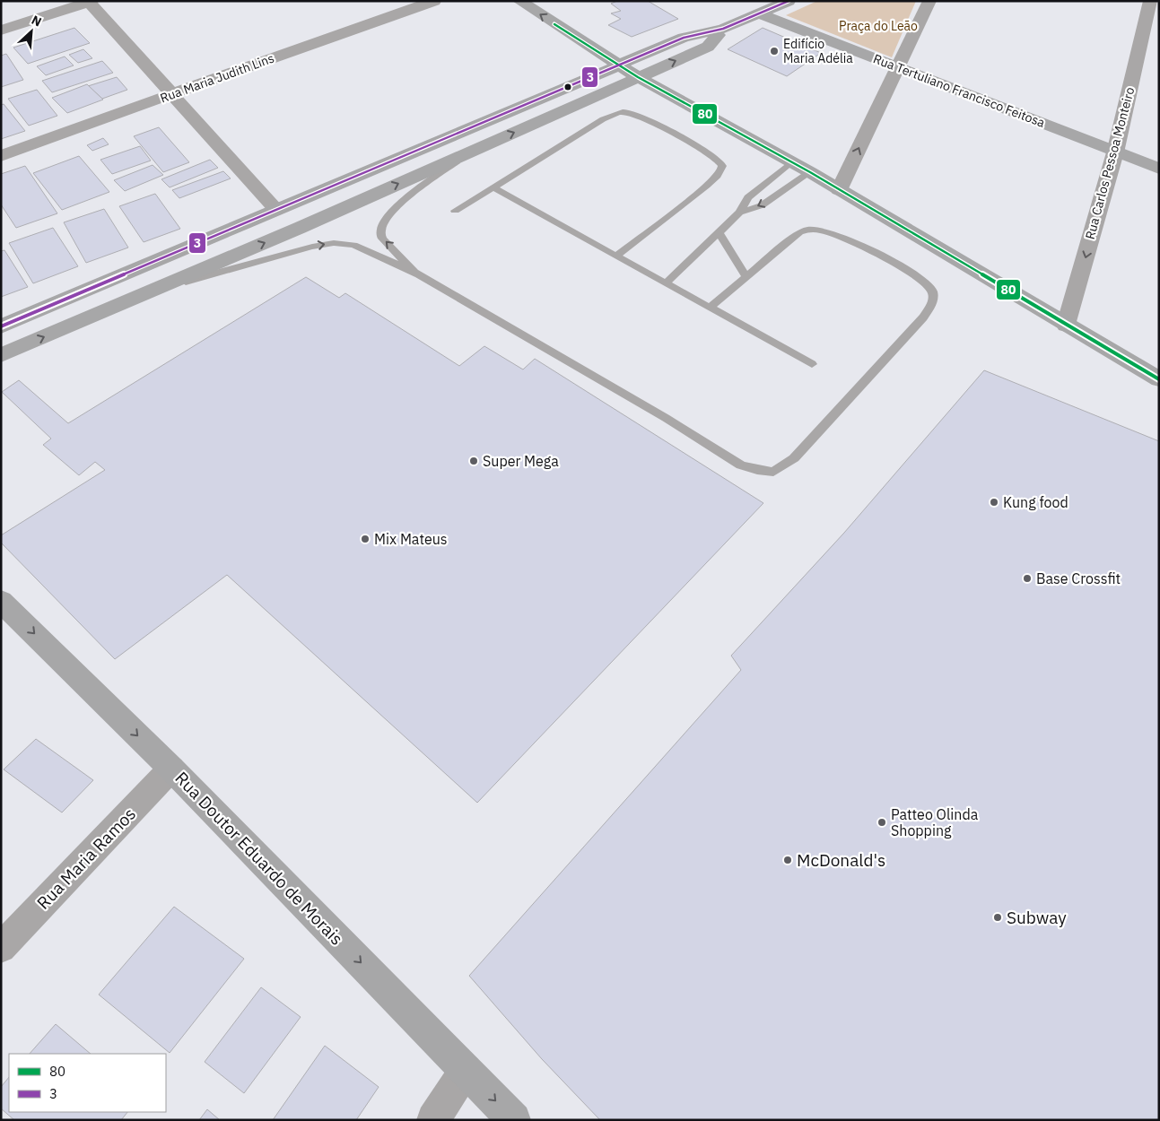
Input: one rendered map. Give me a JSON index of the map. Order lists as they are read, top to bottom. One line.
{"streets":{"street":["Rua Maria Judith Lins","Rua Tertuliano Francisco Feitosa","Rua Carlos Pessoa Monteiro","Rua Maria Ramos","Rua Doutor Eduardo de Morais"]},"crossings":[["Rua Tertuliano Francisco Feitosa","Rua Carlos Pessoa Monteiro"],["Rua Maria Ramos","Rua Doutor Eduardo de Morais"]],"one_way":["Rua Carlos Pessoa Monteiro","Rua Doutor Eduardo de Morais"],"parks":["Praça do Leão"],"places":["Edifício Maria Adélia","Super Mega","Kung food","Mix Mateus","Base Crossfit","Patteo Olinda Shopping","McDonald's","Subway"],"lines":["transit line 3","transit line 80"],"legend":["80","3"],"north":"top right"}
